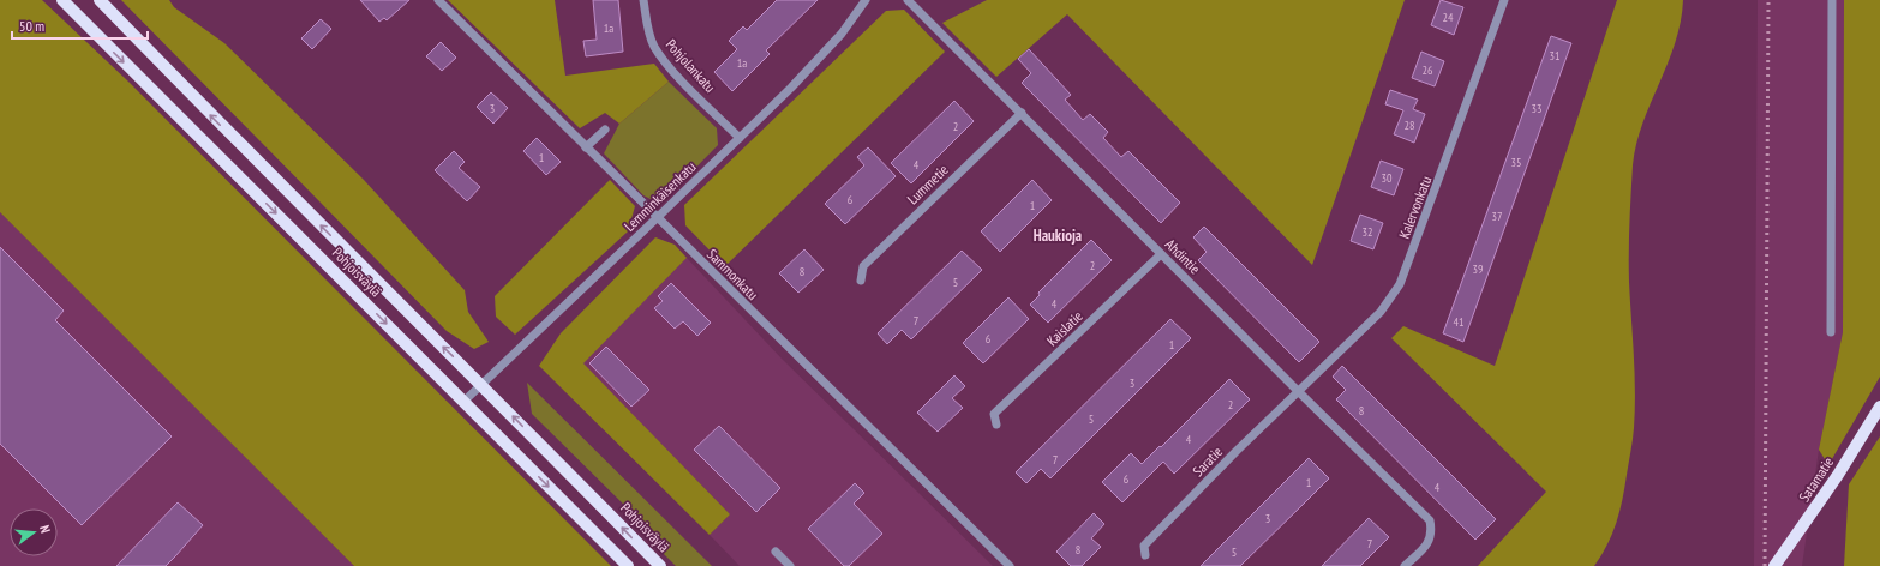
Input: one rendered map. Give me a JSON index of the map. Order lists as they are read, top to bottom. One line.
{"streets":{"main road":["Pohjoisväylä","Satamatie"],"street":["Pohjolankatu","Lummetie","Lemminkäisenkatu","Kalervonkatu","Ahdintie","Sammonkatu","Kaislatie","Saratie"]},"crossings":[["Pohjolankatu","Lemminkäisenkatu"],["Lummetie","Ahdintie"],["Lemminkäisenkatu","Pohjoisväylä"],["Lemminkäisenkatu","Sammonkatu"],["Kalervonkatu","Ahdintie"],["Kalervonkatu","Saratie"],["Ahdintie","Kaislatie"],["Ahdintie","Saratie"]],"districts":["Haukioja"],"house_numbers":["24","1a","31","1a","26","3","33","28","2","1","35","4","30","6","1","37","32","2","39","8","5","4","7","41","6","1","3","2","8","5","4","7","6","1","4","3","7","8","5"],"scale_bar":"50 m","north":"right"}
